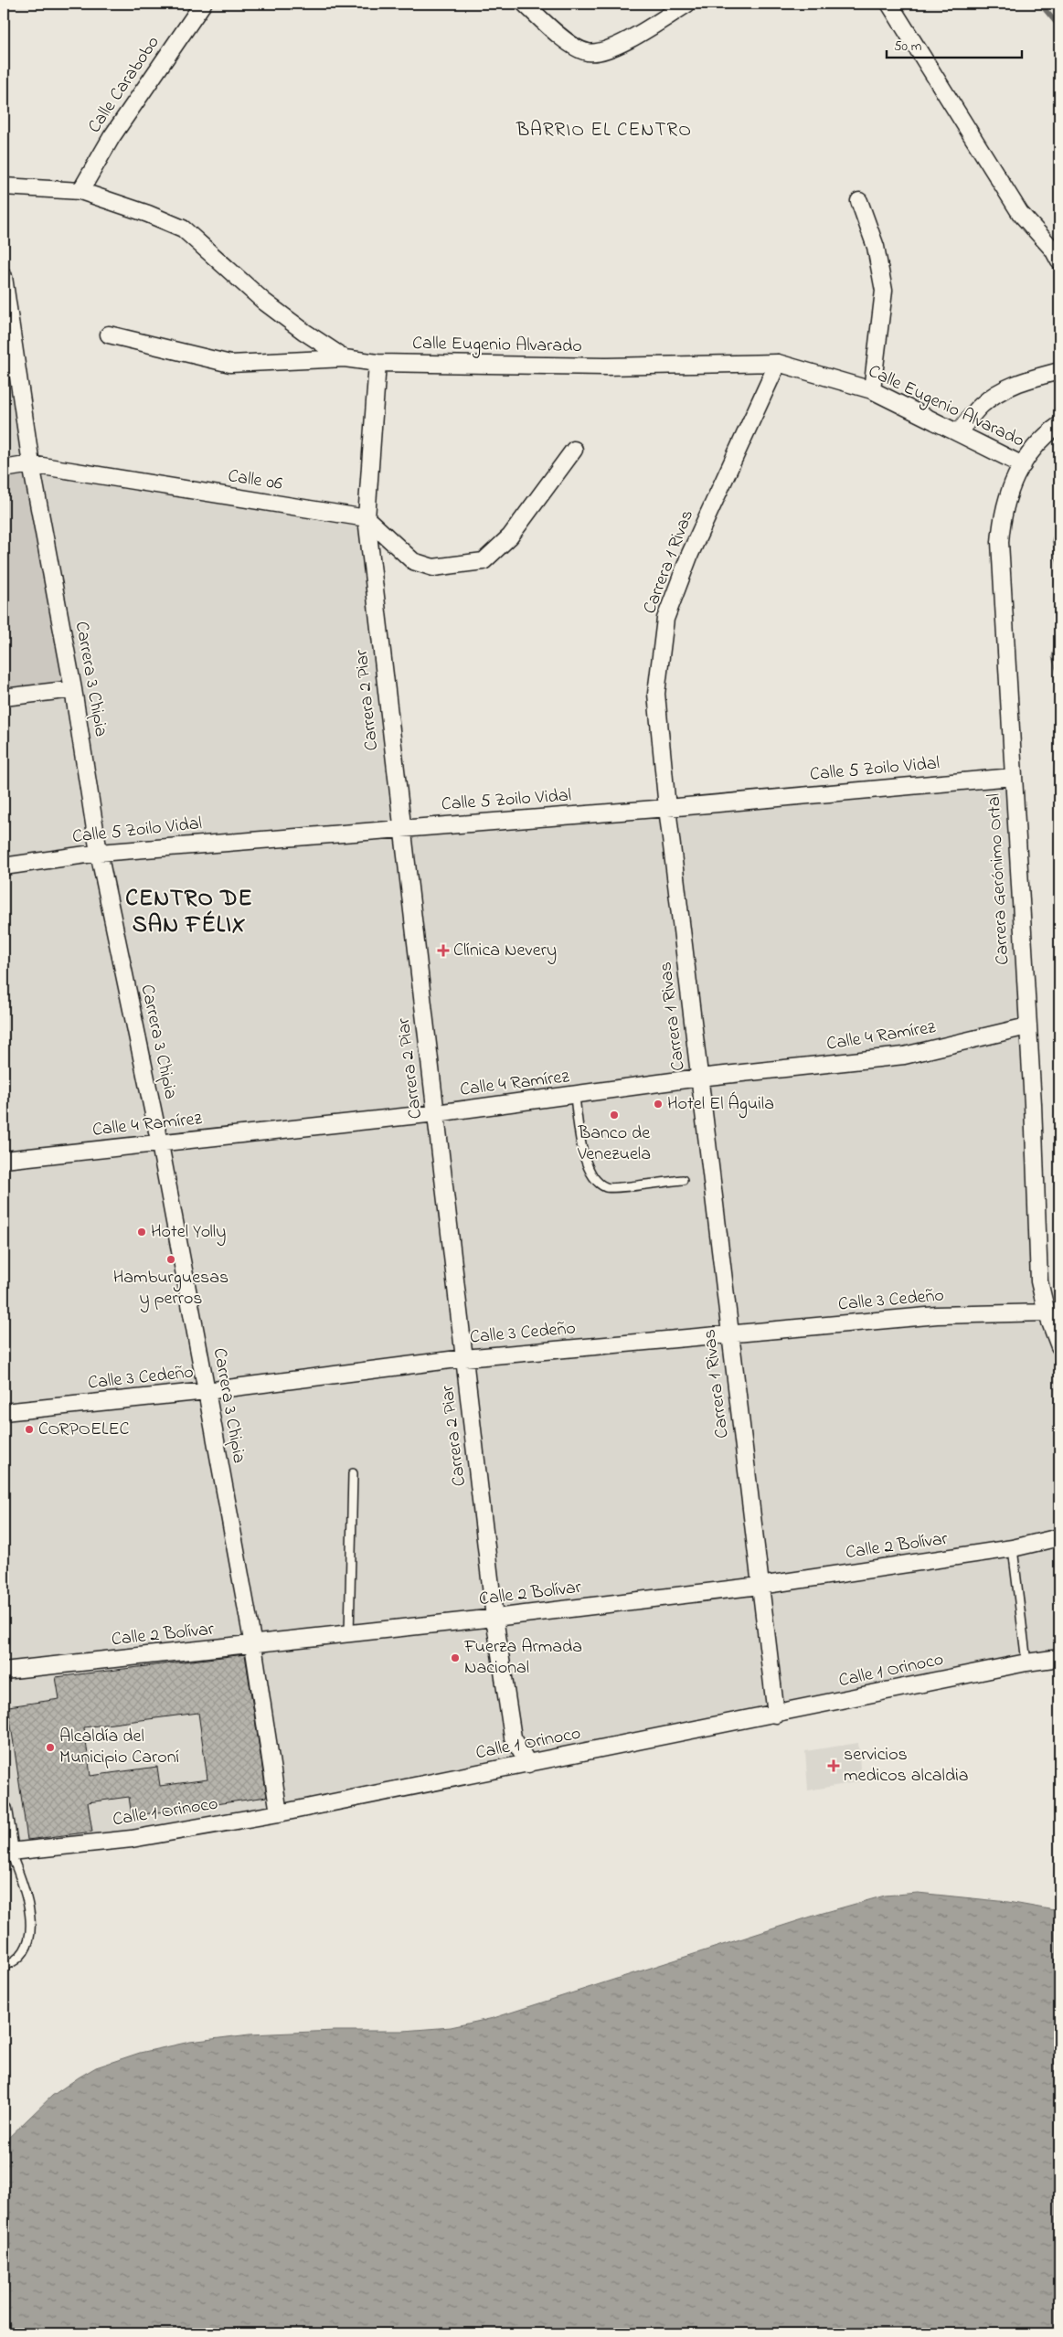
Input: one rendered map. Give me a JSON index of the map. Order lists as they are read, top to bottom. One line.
{"streets":{"street":["Calle Carabobo","Calle Eugenio Alvarado","Calle 06","Carrera 1 Rivas","Carrera 3 Chipia","Carrera 2 Piar","Calle 5 Zoilo Vidal","Carrera Gerónimo Ortal","Calle 4 Ramírez","Calle 3 Cedeño","Calle 2 Bolívar","Calle 1 Orinoco"]},"crossings":[["Calle Carabobo","Calle Eugenio Alvarado"],["Calle Eugenio Alvarado","Carrera 1 Rivas"],["Calle Eugenio Alvarado","Carrera 2 Piar"],["Calle Eugenio Alvarado","Carrera Gerónimo Ortal"],["Calle 06","Carrera 3 Chipia"],["Calle 06","Carrera 2 Piar"],["Carrera 1 Rivas","Calle 5 Zoilo Vidal"],["Carrera 1 Rivas","Calle 4 Ramírez"],["Carrera 1 Rivas","Calle 3 Cedeño"],["Carrera 1 Rivas","Calle 2 Bolívar"],["Carrera 1 Rivas","Calle 1 Orinoco"],["Carrera 3 Chipia","Calle 5 Zoilo Vidal"],["Carrera 3 Chipia","Calle 4 Ramírez"],["Carrera 3 Chipia","Calle 3 Cedeño"],["Carrera 3 Chipia","Calle 2 Bolívar"],["Carrera 3 Chipia","Calle 1 Orinoco"],["Carrera 2 Piar","Calle 5 Zoilo Vidal"],["Carrera 2 Piar","Calle 4 Ramírez"],["Carrera 2 Piar","Calle 3 Cedeño"],["Carrera 2 Piar","Calle 2 Bolívar"],["Carrera 2 Piar","Calle 1 Orinoco"],["Calle 5 Zoilo Vidal","Carrera Gerónimo Ortal"],["Carrera Gerónimo Ortal","Calle 4 Ramírez"],["Carrera Gerónimo Ortal","Calle 3 Cedeño"]],"districts":["BARRIO EL CENTRO","CENTRO DE SAN FÉLIX"],"places":{"health":["Clínica Nevery","servicios medicos alcaldia"],"other":["Hotel El Águila","Banco de Venezuela","Hotel Yolly","Hamburguesas y perros","CORPOELEC","Fuerza Armada Nacional","Alcaldía del Municipio Caroní"]},"scale_bar":"50 m"}
